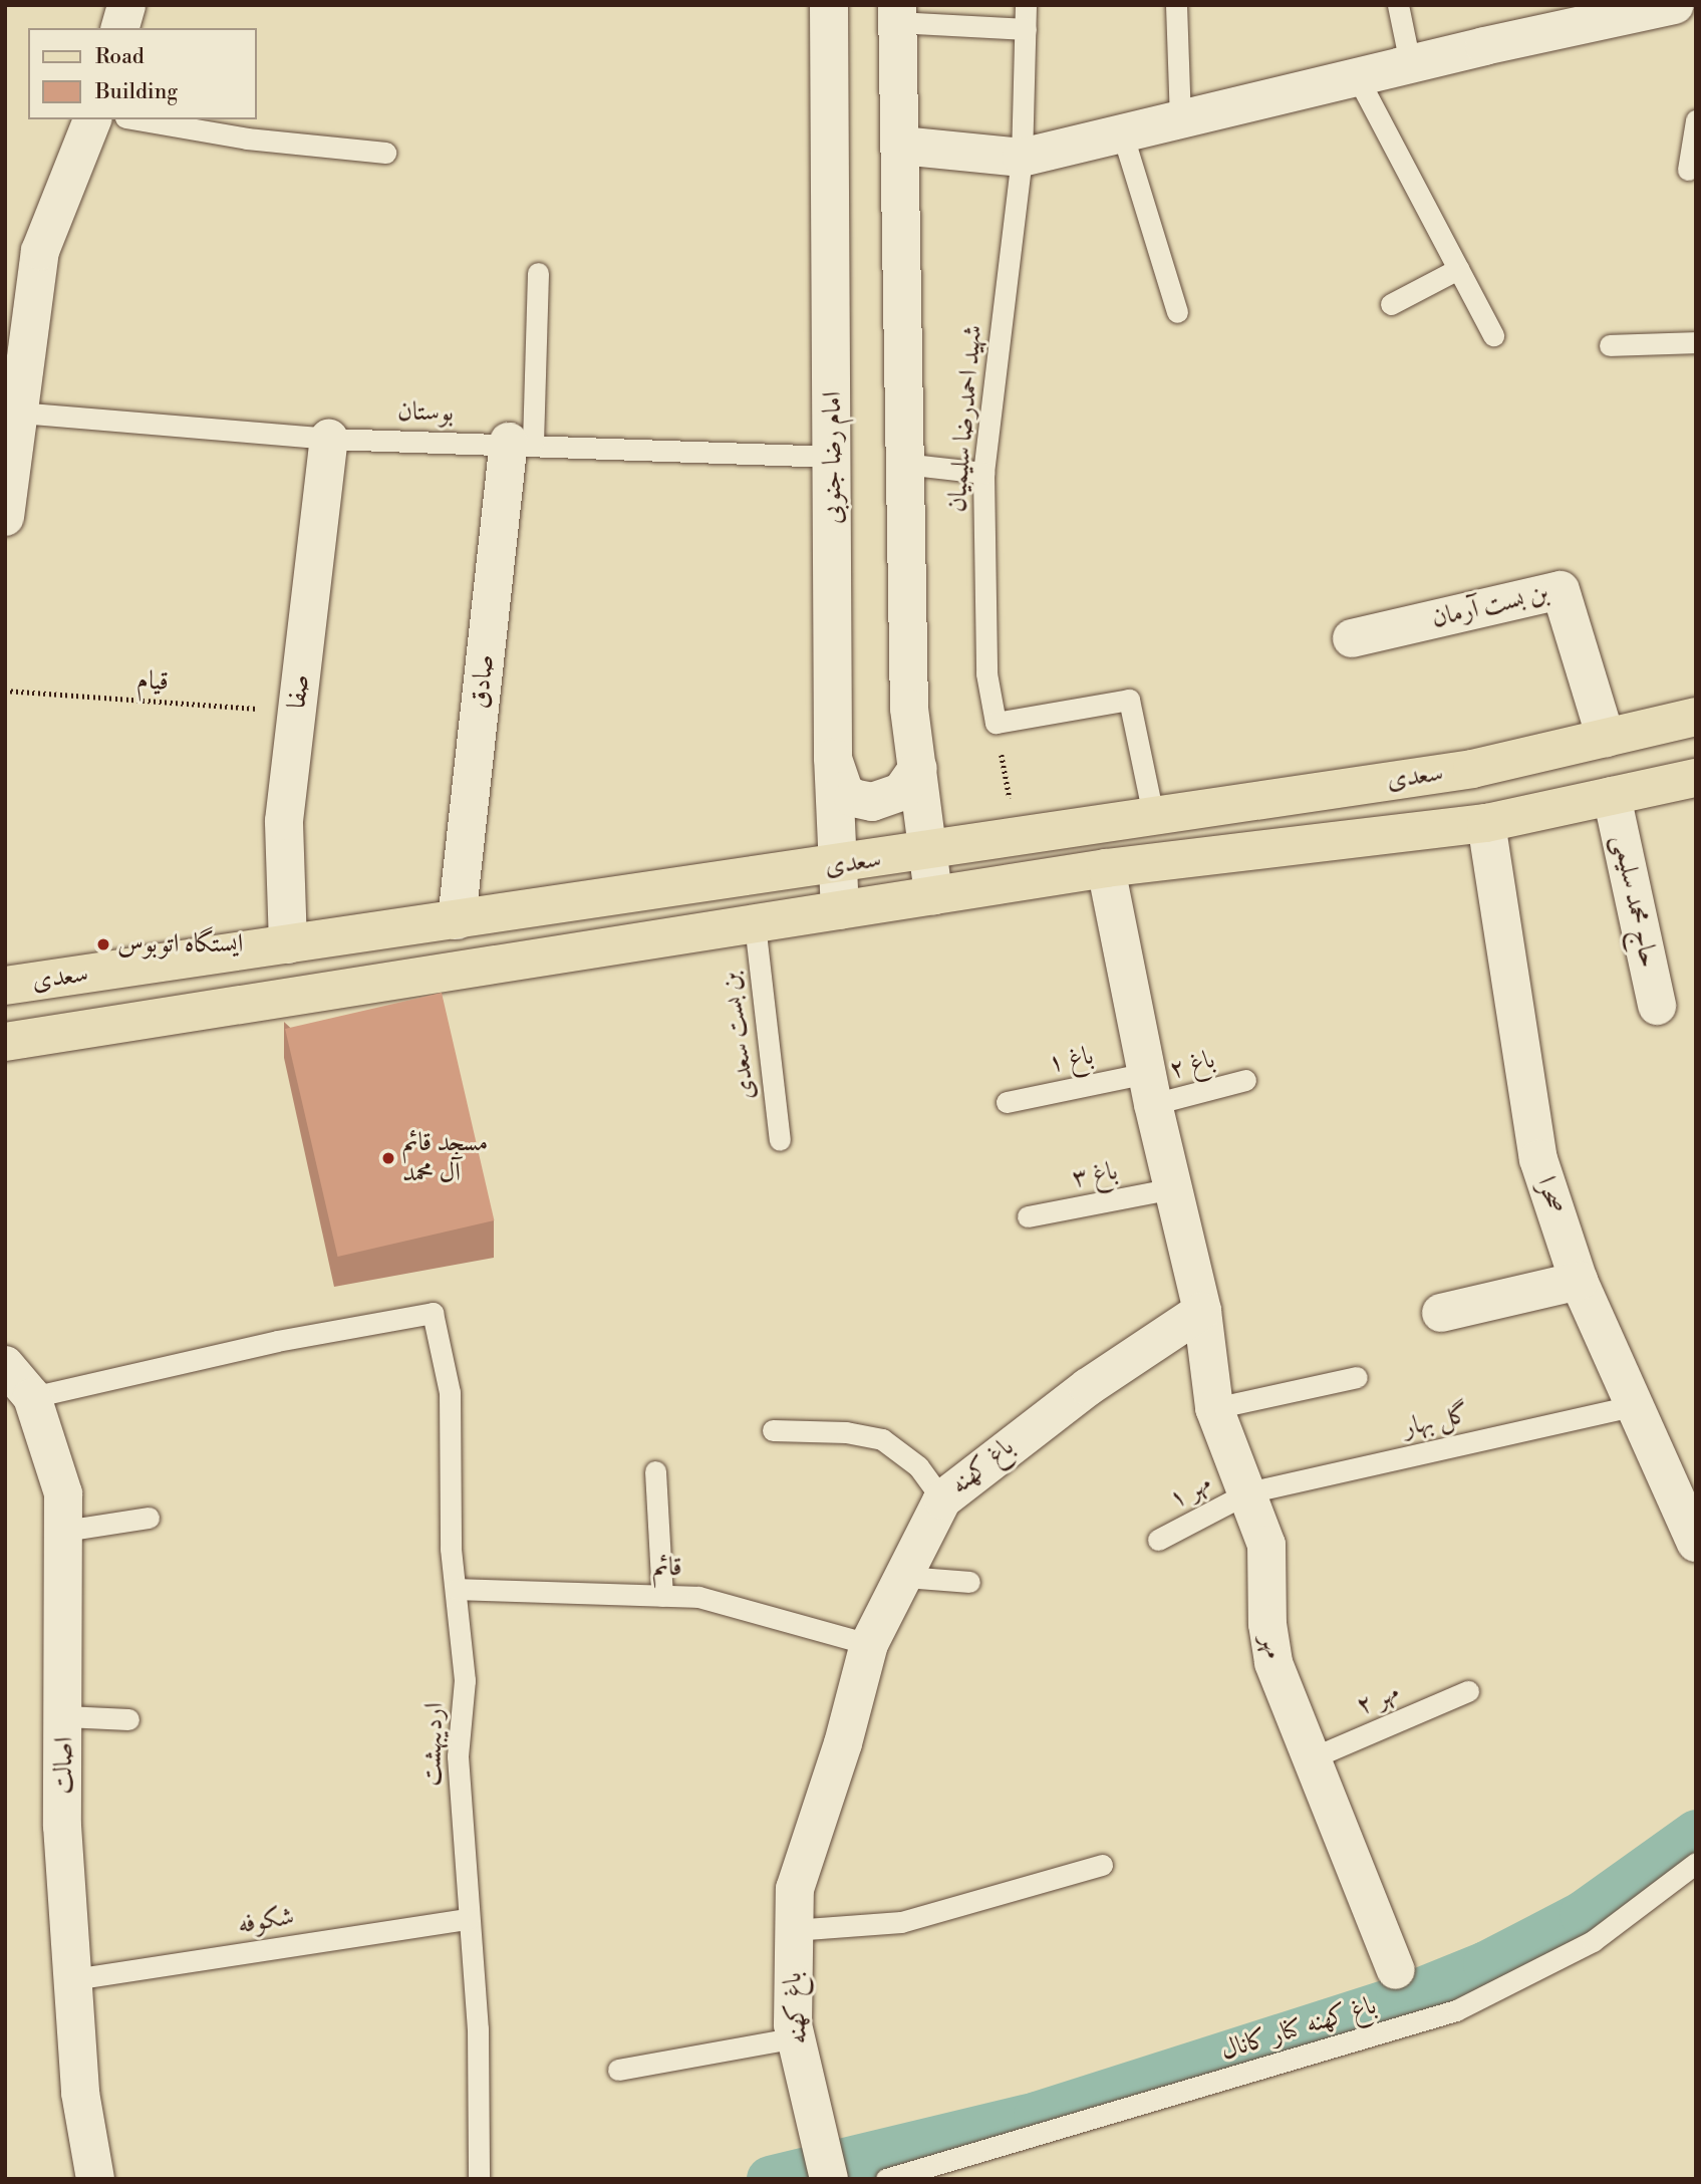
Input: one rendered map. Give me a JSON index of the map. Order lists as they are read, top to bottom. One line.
{"streets":{"main road":["سعدی"],"street":["امام رضا جنوبی","بن بست آرمان","صادق","صفا","حاج محمد سلیمی","صحرا","باغ کهنه","مهر","اصالت"],"lane":["بوستان","شهید احمدرضا سلیمیان","بن بست سعدی","باغ ۱","باغ ۲","باغ ۳","گل بهار","مهر ۱","قائم","مهر ۲","اردیبهشت","شکوفه","باغ کهنه کنار کانال"],"path":["قیام"]},"crossings":[["بوستان","امام رضا جنوبی"],["بوستان","صادق"],["بوستان","صفا"],["امام رضا جنوبی","سعدی"],["بن بست آرمان","سعدی"],["قیام","صفا"],["صادق","سعدی"],["صفا","سعدی"],["سعدی","حاج محمد سلیمی"],["سعدی","بن بست سعدی"],["سعدی","صحرا"],["باغ ۱","باغ ۲"],["صحرا","گل بهار"],["گل بهار","مهر ۱"],["گل بهار","مهر"],["باغ کهنه","قائم"],["باغ کهنه","مهر"],["مهر ۱","مهر"],["قائم","اردیبهشت"],["مهر","مهر ۲"],["اردیبهشت","اصالت"],["اردیبهشت","شکوفه"],["اصالت","شکوفه"]],"places":["ایستگاه اتوبوس","مسجد قائم آل محمد"],"legend":["Road","Building"]}
